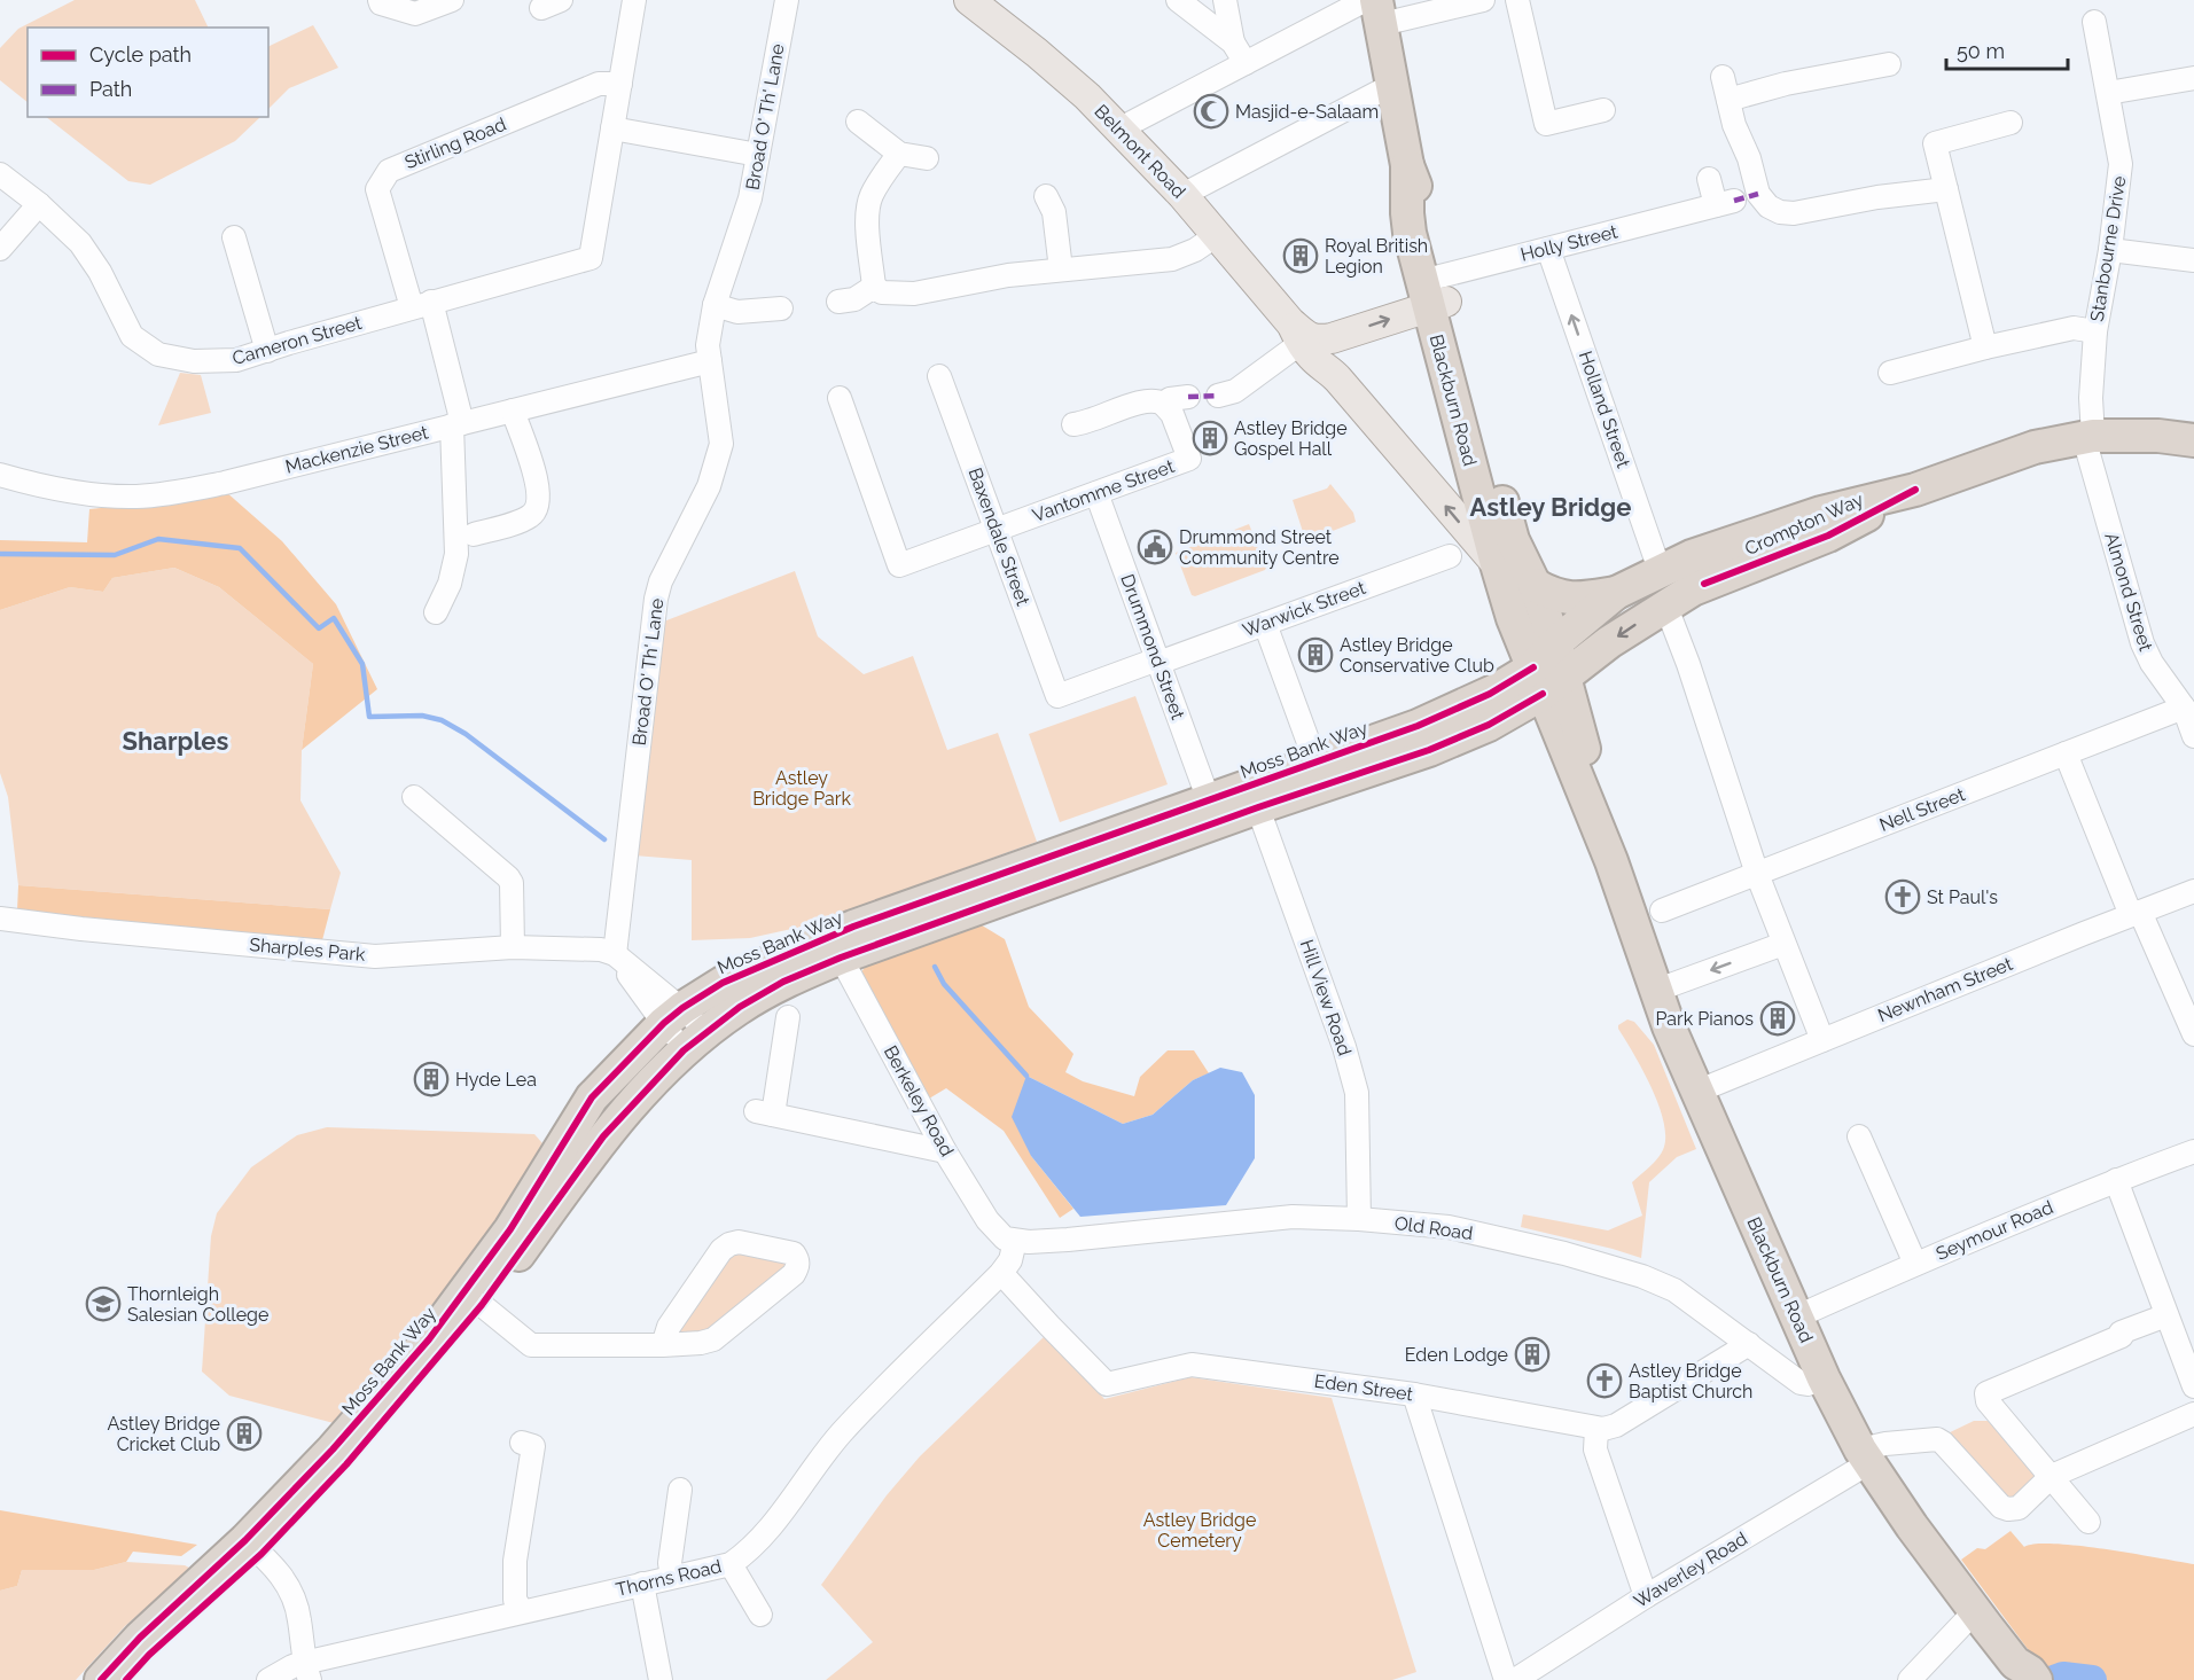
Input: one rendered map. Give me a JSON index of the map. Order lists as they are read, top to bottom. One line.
{"streets":{"highway":["Blackburn Road","Crompton Way","Moss Bank Way"],"main road":["Belmont Road"],"street":["Broad O' Th' Lane","Stirling Road","Holly Street","Stanbourne Drive","Cameron Street","Holland Street","Mackenzie Street","Vantomme Street","Baxendale Street","Almond Street","Warwick Street","Drummond Street","Nell Street","Sharples Park","Newnham Street","Hill View Road","Berkeley Road","Old Road","Seymour Road","Eden Street","Waverley Road","Thorns Road"]},"crossings":[["Broad O' Th' Lane","Mackenzie Street"],["Broad O' Th' Lane","Sharples Park"],["Stirling Road","Cameron Street"],["Stirling Road","Mackenzie Street"],["Holly Street","Blackburn Road"],["Holly Street","Holland Street"],["Stanbourne Drive","Crompton Way"],["Stanbourne Drive","Almond Street"],["Blackburn Road","Crompton Way"],["Blackburn Road","Moss Bank Way"],["Blackburn Road","Newnham Street"],["Blackburn Road","Old Road"],["Blackburn Road","Seymour Road"],["Blackburn Road","Waverley Road"],["Holland Street","Crompton Way"],["Vantomme Street","Baxendale Street"],["Vantomme Street","Drummond Street"],["Crompton Way","Almond Street"],["Crompton Way","Moss Bank Way"],["Baxendale Street","Warwick Street"],["Almond Street","Nell Street"],["Warwick Street","Drummond Street"],["Drummond Street","Moss Bank Way"],["Moss Bank Way","Hill View Road"],["Moss Bank Way","Berkeley Road"],["Hill View Road","Old Road"],["Berkeley Road","Old Road"],["Berkeley Road","Thorns Road"],["Old Road","Eden Street"],["Old Road","Thorns Road"],["Eden Street","Thorns Road"]],"one_way":["Holland Street"],"districts":["Astley Bridge","Sharples"],"parks":["Astley Bridge Park","Astley Bridge Cemetery"],"places":{"mosque":["Masjid-e-Salaam"],"building":["Royal British Legion","Astley Bridge Gospel Hall","Astley Bridge Conservative Club","Park Pianos","Hyde Lea","Eden Lodge","Astley Bridge Cricket Club"],"public building":["Drummond Street Community Centre"],"church":["St Paul's","Astley Bridge Baptist Church"],"school or university":["Thornleigh Salesian College"]},"legend":["Cycle path","Path"],"scale_bar":"50 m"}
